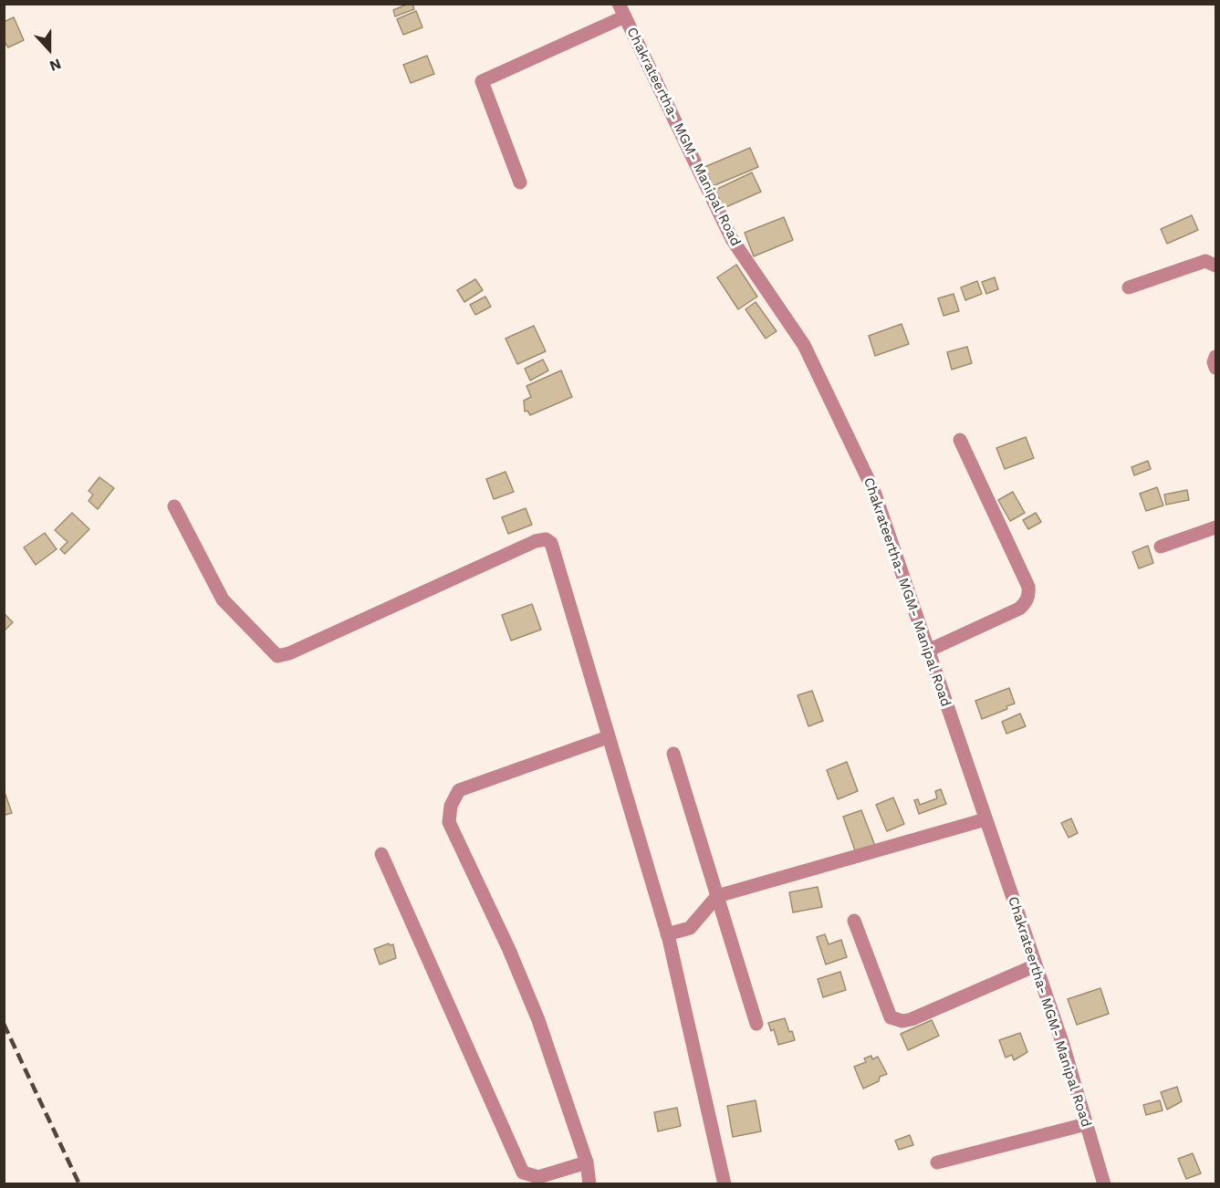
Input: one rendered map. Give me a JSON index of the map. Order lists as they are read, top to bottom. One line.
{"streets":{"street":["Chakrateertha- MGM- Manipal Road"]},"north":"bottom"}
